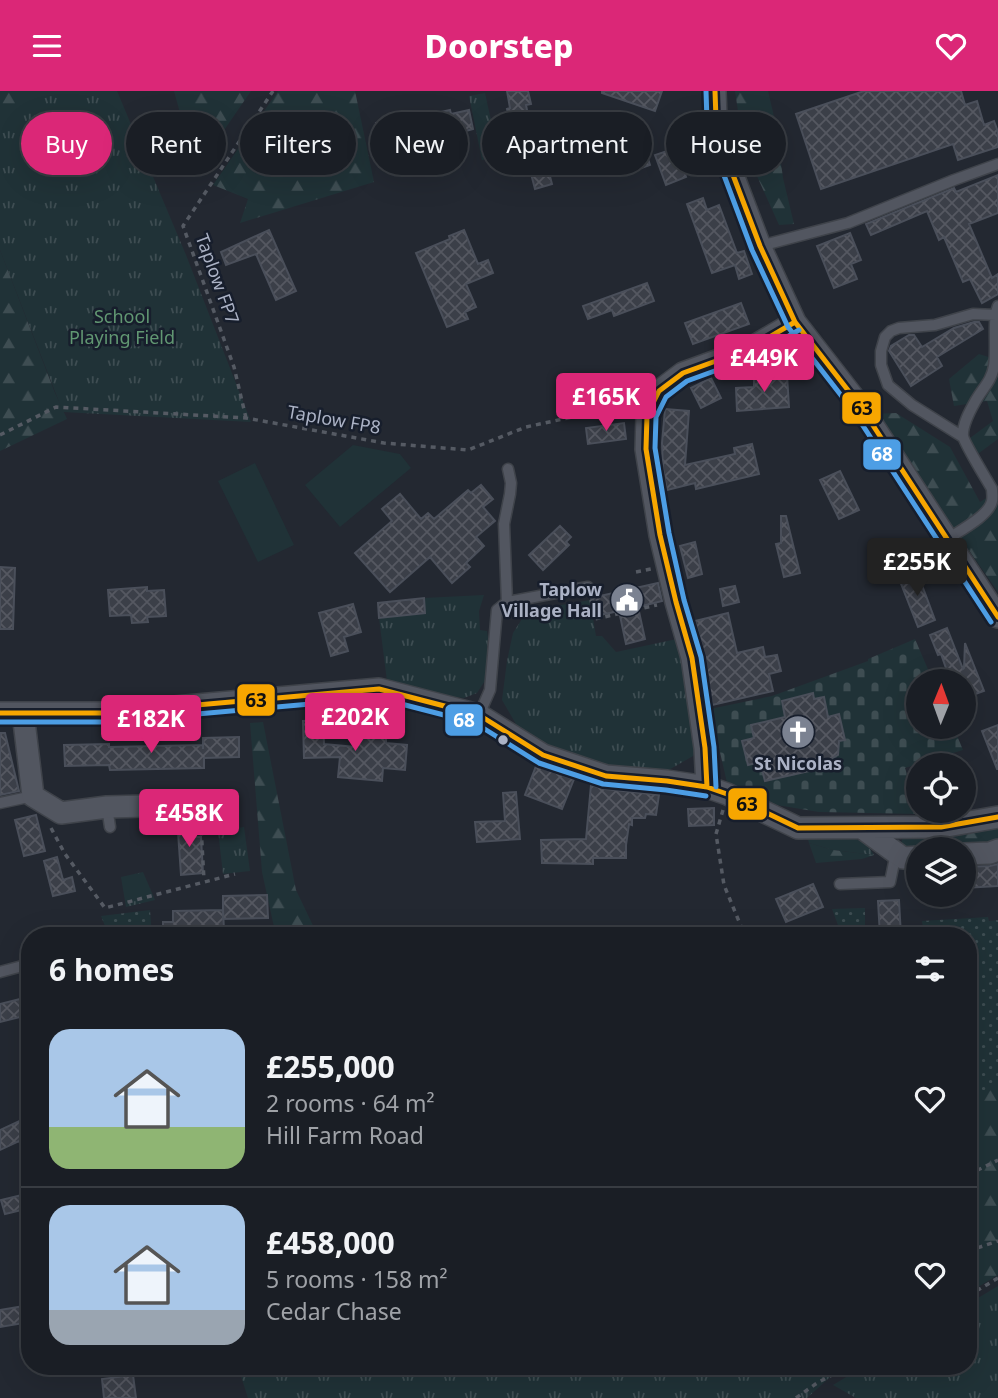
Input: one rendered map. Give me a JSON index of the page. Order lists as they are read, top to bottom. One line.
{"streets":{"path":["Taplow FP7","Taplow FP8"]},"crossings":[["Taplow FP7","Taplow FP8"]],"parks":["School Playing Field"],"places":{"public building":["Taplow Village Hall"],"church":["St Nicolas"]},"lines":["transit line 63","transit line 68"],"north":"top","page":{"header":"Doorstep","chip":["Buy","Rent","Filters","New","Apartment","House"],"price":["£449K","£165K","£255K","£202K","£182K","£458K"],"heading":"6 homes","list":[{"name":"£255,000","note":"2 rooms · 64 m² · Hill Farm Road"},{"name":"£458,000","note":"5 rooms · 158 m² · Cedar Chase"}]}}
